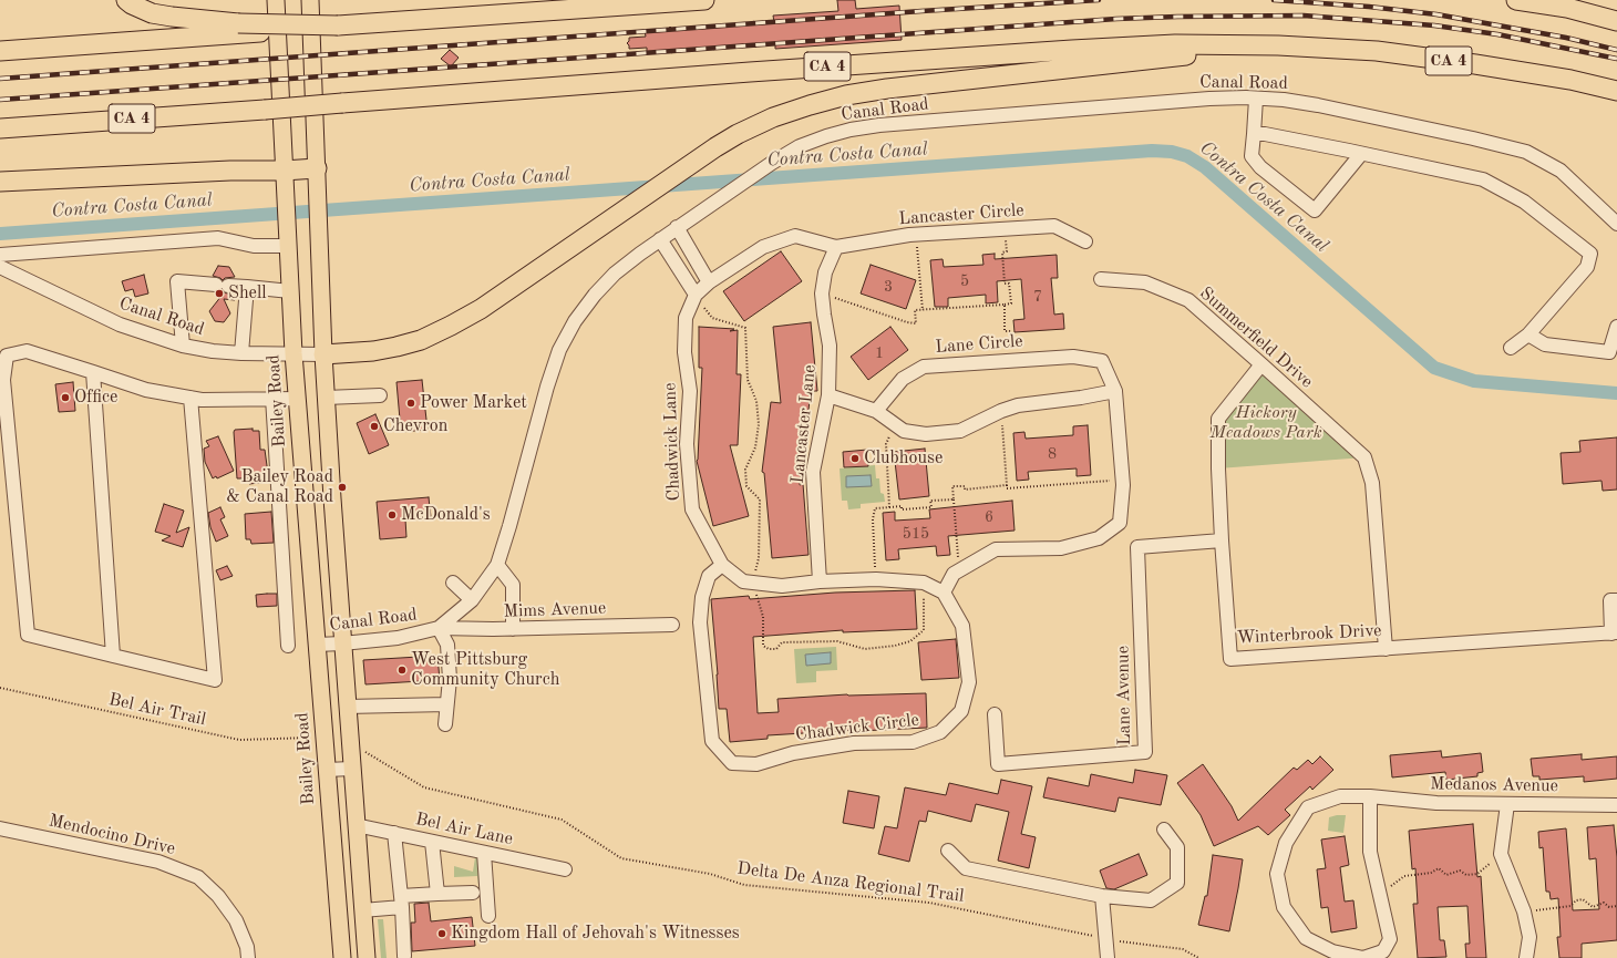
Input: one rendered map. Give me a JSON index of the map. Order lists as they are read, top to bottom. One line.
{"streets":{"highway":["CA 4"],"main road":["Bailey Road"],"street":["Canal Road","Lancaster Circle","Summerfield Drive","Lane Circle","Lancaster Lane","Chadwick Lane","Mims Avenue","Winterbrook Drive","Lane Avenue","Chadwick Circle","Medanos Avenue","Bel Air Lane","Mendocino Drive"],"path":["Bel Air Trail","Delta De Anza Regional Trail"]},"crossings":[["Canal Road","Bailey Road"],["Canal Road","Mims Avenue"],["Lancaster Circle","Lancaster Lane"],["Lancaster Circle","Chadwick Lane"],["Summerfield Drive","Winterbrook Drive"],["Bailey Road","Bel Air Trail"],["Lancaster Lane","Chadwick Lane"],["Chadwick Lane","Chadwick Circle"],["Winterbrook Drive","Lane Avenue"]],"water":["Contra Costa Canal"],"parks":["Hickory Meadows Park"],"places":["Shell","Office","Power Market","Chevron","Clubhouse","Bailey Road & Canal Road","McDonald's","West Pittsburg Community Church","Kingdom Hall of Jehovah's Witnesses"],"house_numbers":["5","3","7","1","8","6","515"]}
